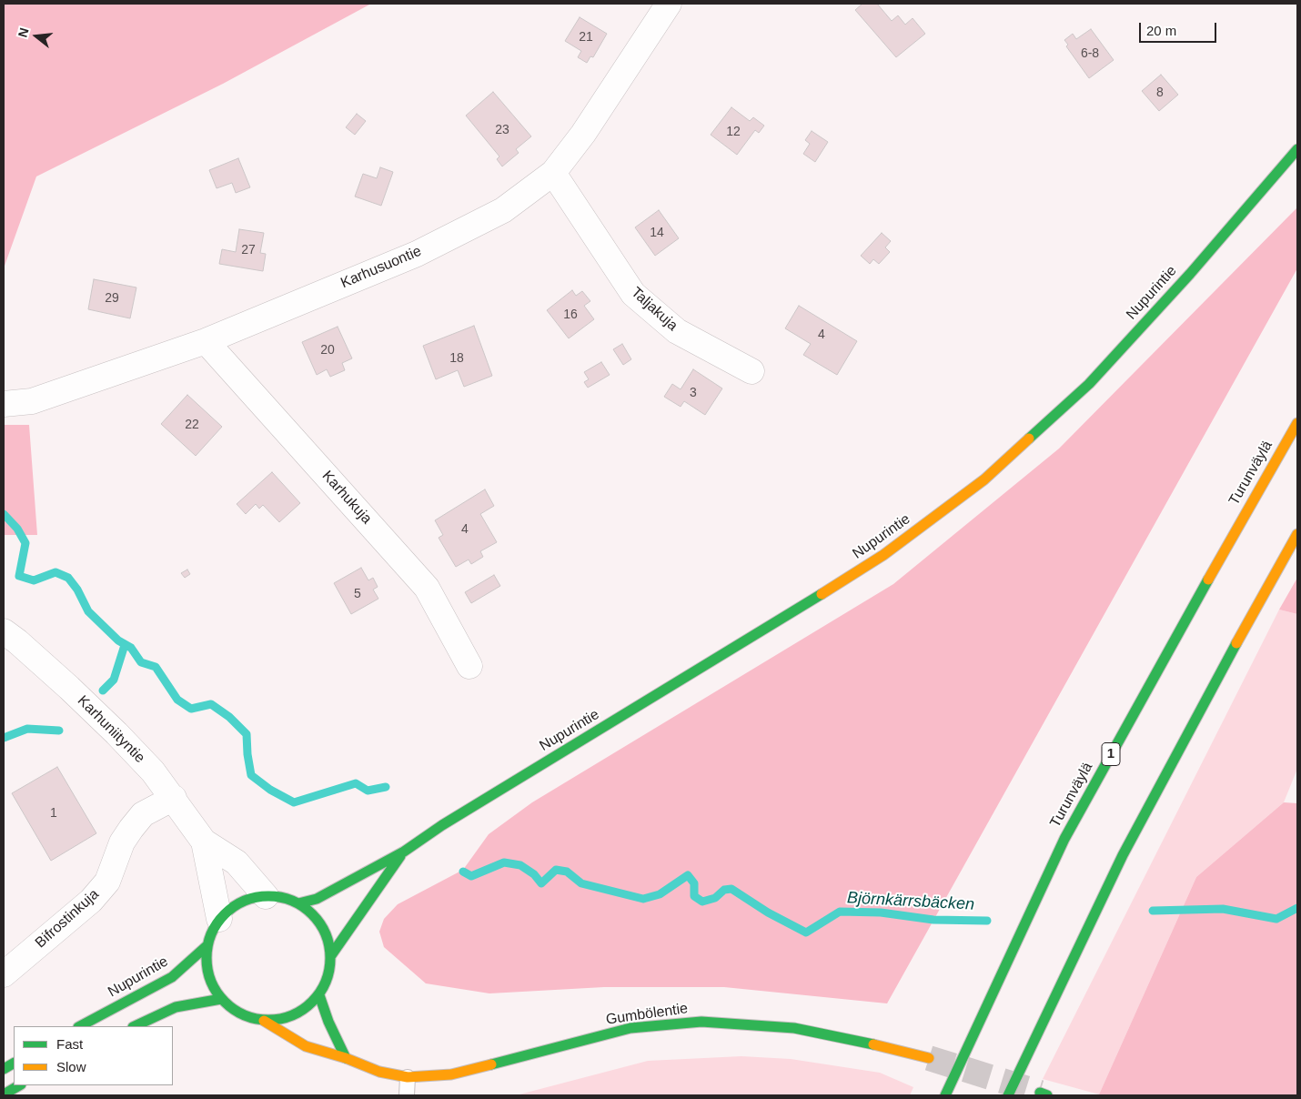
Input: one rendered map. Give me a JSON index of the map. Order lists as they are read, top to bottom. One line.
{"streets":{"main road":["Nupurintie","Turunväylä","1","Gumbölentie"],"street":["Karhusuontie","Taljakuja","Karhukuja","Karhuniityntie","Bifrostinkuja"]},"crossings":[["Karhusuontie","Taljakuja"],["Karhusuontie","Karhukuja"],["Nupurintie","Karhuniityntie"],["Nupurintie","Gumbölentie"],["Karhuniityntie","Bifrostinkuja"],["Karhuniityntie","Gumbölentie"]],"water":["Björnkärrsbäcken"],"house_numbers":["21","6-8","8","23","12","14","27","29","16","4","20","18","3","22","4","5","1"],"legend":["Fast","Slow"],"scale_bar":"20 m","north":"left"}
